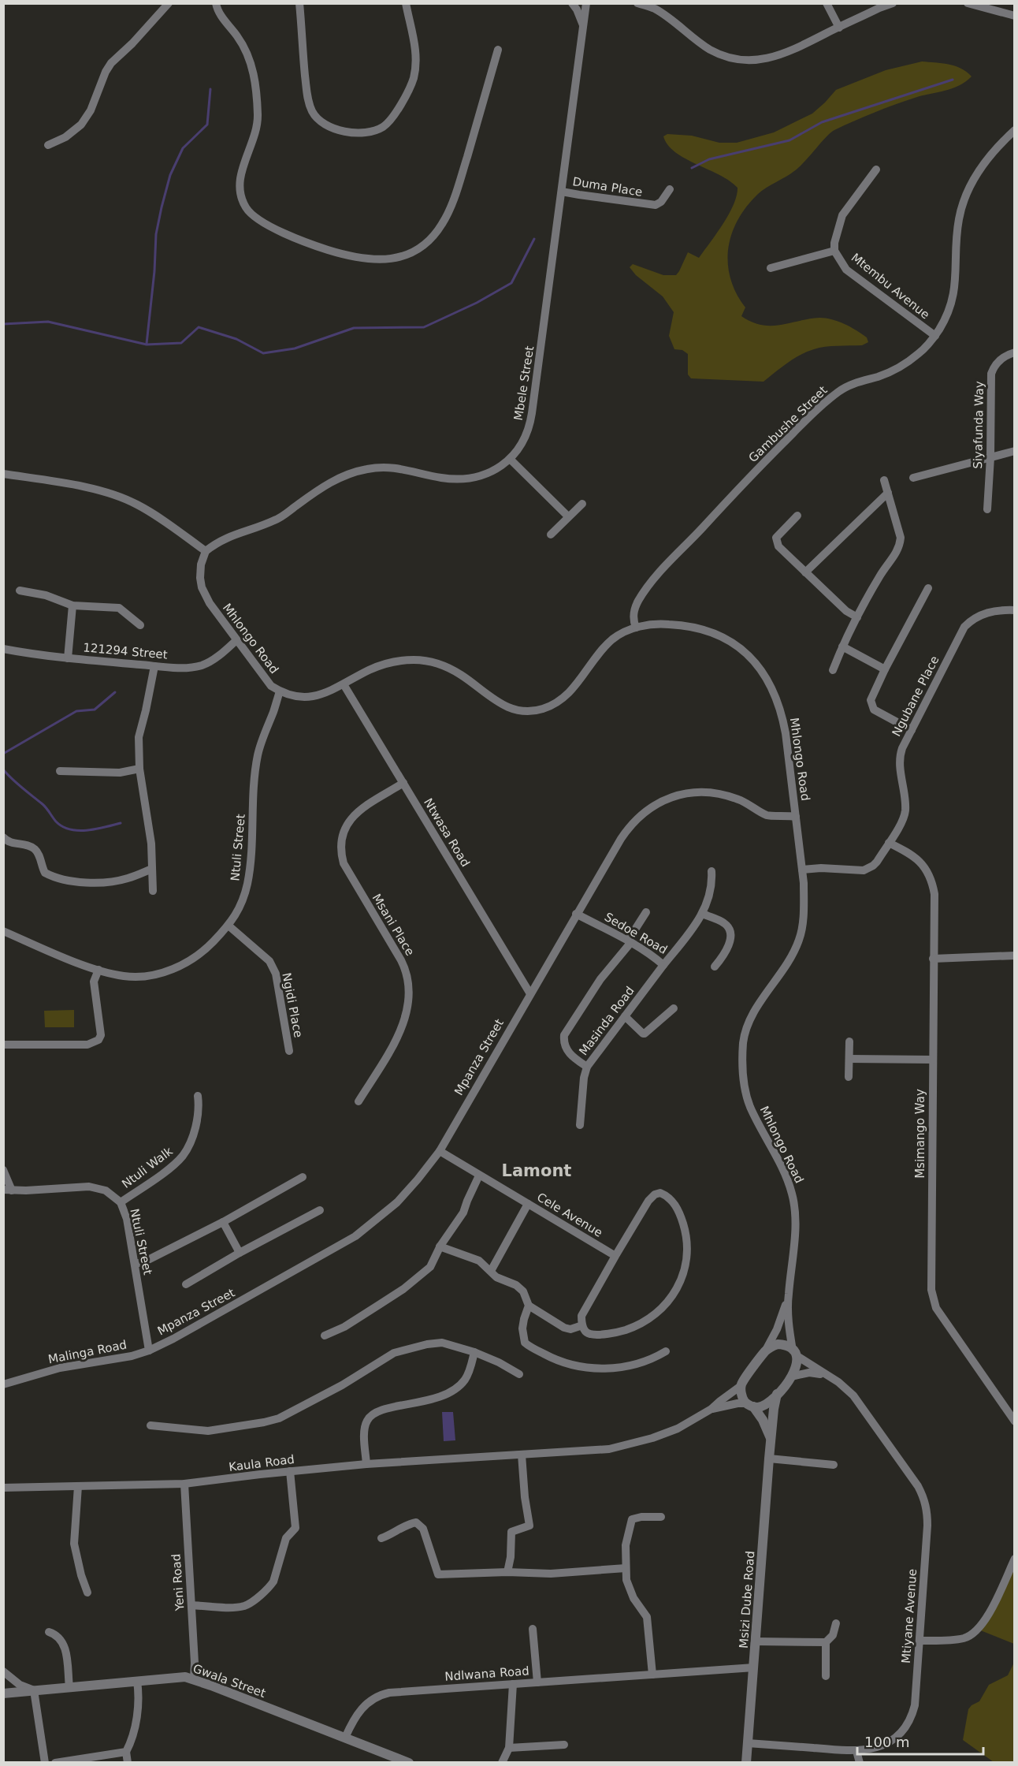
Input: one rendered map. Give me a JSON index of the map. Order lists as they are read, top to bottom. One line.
{"streets":{"street":["Duma Place","Mtembu Avenue","Mbele Street","Gambushe Street","Siyafunda Way","Mhlongo Road","121294 Street","Ngubane Place","Ntwasa Road","Ntuli Street","Msani Place","Sedoe Road","Ngidi Place","Masinda Road","Mpanza Street","Msimango Way","Ntuli Walk","Cele Avenue","Malinga Road","Kaula Road","Yeni Road","Msizi Dube Road","Mtiyane Avenue","Ndlwana Road","Gwala Street"]},"crossings":[["Duma Place","Mbele Street"],["Mtembu Avenue","Gambushe Street"],["Mbele Street","Mhlongo Road"],["Gambushe Street","Mhlongo Road"],["Mhlongo Road","121294 Street"],["Mhlongo Road","Ngubane Place"],["Mhlongo Road","Ntwasa Road"],["Mhlongo Road","Ntuli Street"],["Mhlongo Road","Mpanza Street"],["Mhlongo Road","Mtiyane Avenue"],["Ngubane Place","Msimango Way"],["Ntwasa Road","Msani Place"],["Ntwasa Road","Mpanza Street"],["Ntuli Street","Ngidi Place"],["Ntuli Street","Mpanza Street"],["Ntuli Street","Ntuli Walk"],["Ntuli Street","Malinga Road"],["Sedoe Road","Masinda Road"],["Sedoe Road","Mpanza Street"],["Mpanza Street","Cele Avenue"],["Mpanza Street","Malinga Road"],["Kaula Road","Yeni Road"],["Yeni Road","Gwala Street"],["Msizi Dube Road","Mtiyane Avenue"],["Msizi Dube Road","Ndlwana Road"],["Ndlwana Road","Gwala Street"]],"districts":["Lamont"],"scale_bar":"100 m"}
